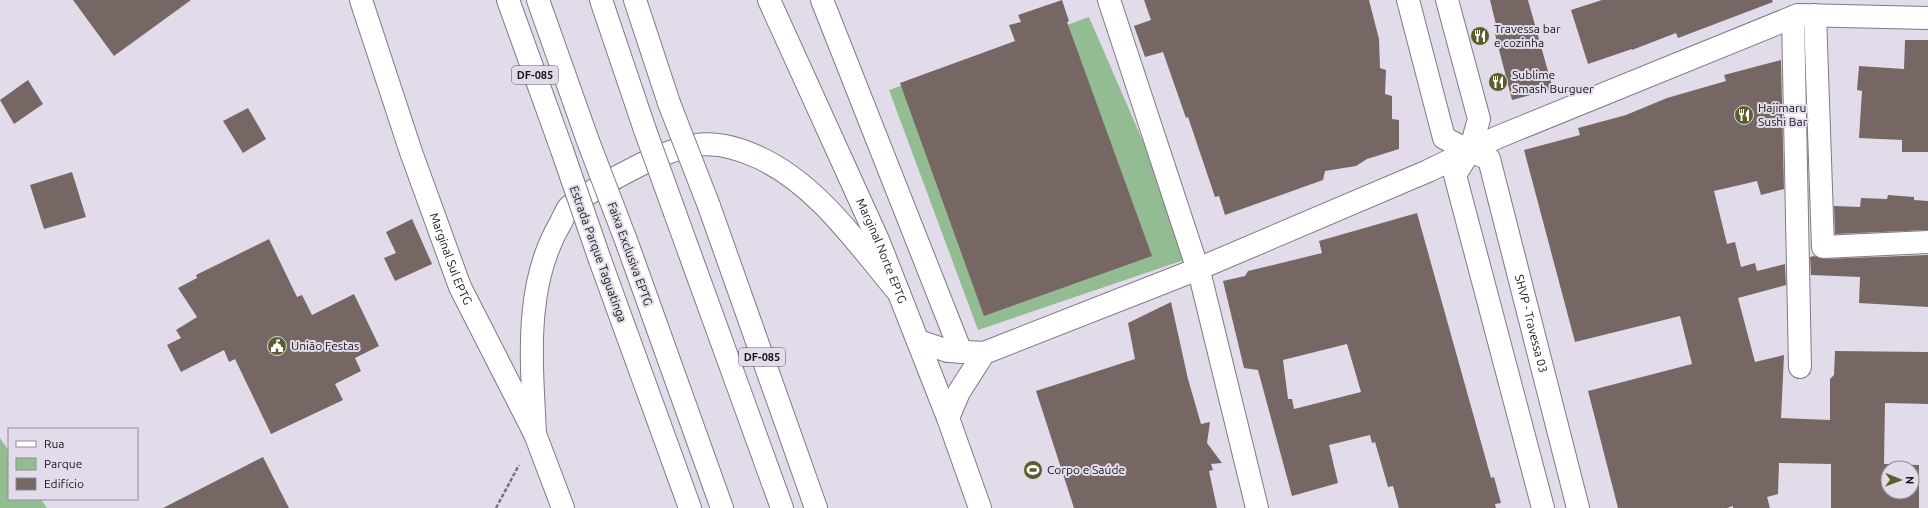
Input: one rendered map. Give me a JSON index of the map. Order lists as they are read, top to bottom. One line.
{"streets":{"main road":["DF-085","Marginal Norte EPTG","Estrada Parque Taguatinga","Faixa Exclusiva EPTG","Marginal Sul EPTG","SHVP - Travessa 03"]},"places":{"restaurant":["Travessa bar e cozinha","Sublime Smash Burguer","Hajimaru Sushi Bar"],"public building":["União Festas"],"sports":["Corpo e Saúde"]},"legend":["Rua","Parque","Edifício"],"north":"right"}
